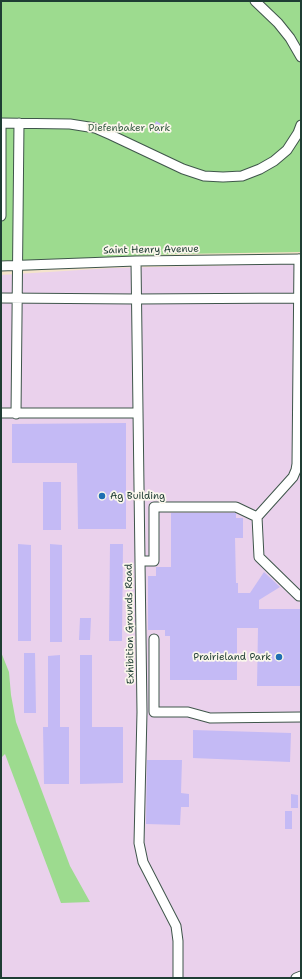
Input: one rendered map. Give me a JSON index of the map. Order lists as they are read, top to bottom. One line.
{"streets":{"street":["Saint Henry Avenue","Exhibition Grounds Road"]},"crossings":[["Saint Henry Avenue","Exhibition Grounds Road"]],"parks":["Diefenbaker Park"],"places":["Ag Building","Prairieland Park"]}
